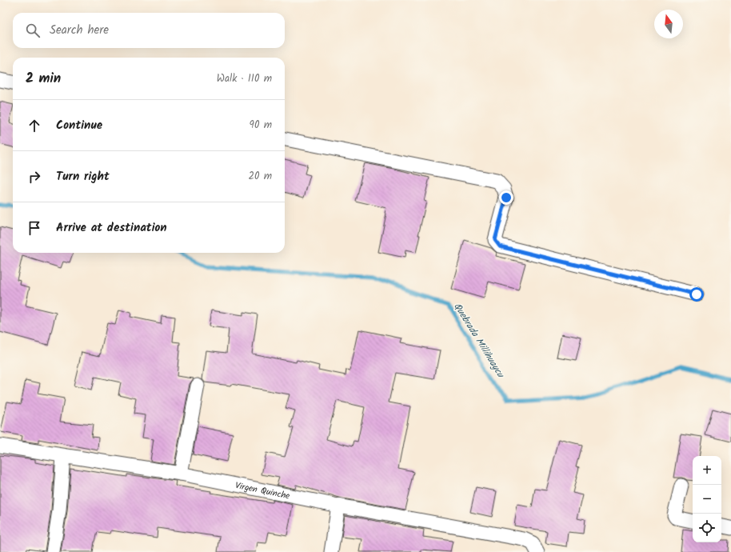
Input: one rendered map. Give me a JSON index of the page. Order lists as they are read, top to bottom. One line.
{"streets":{"street":["Virgen Quinche"]},"water":["Quebrada Millihuaycu"],"north":"top","page":{"search":"Search here","heading":["2 min","Walk · 110 m"],"list":[["Continue","90 m"],["Turn right","20 m"],"Arrive at destination"],"map_buttons":["+","−"]}}
